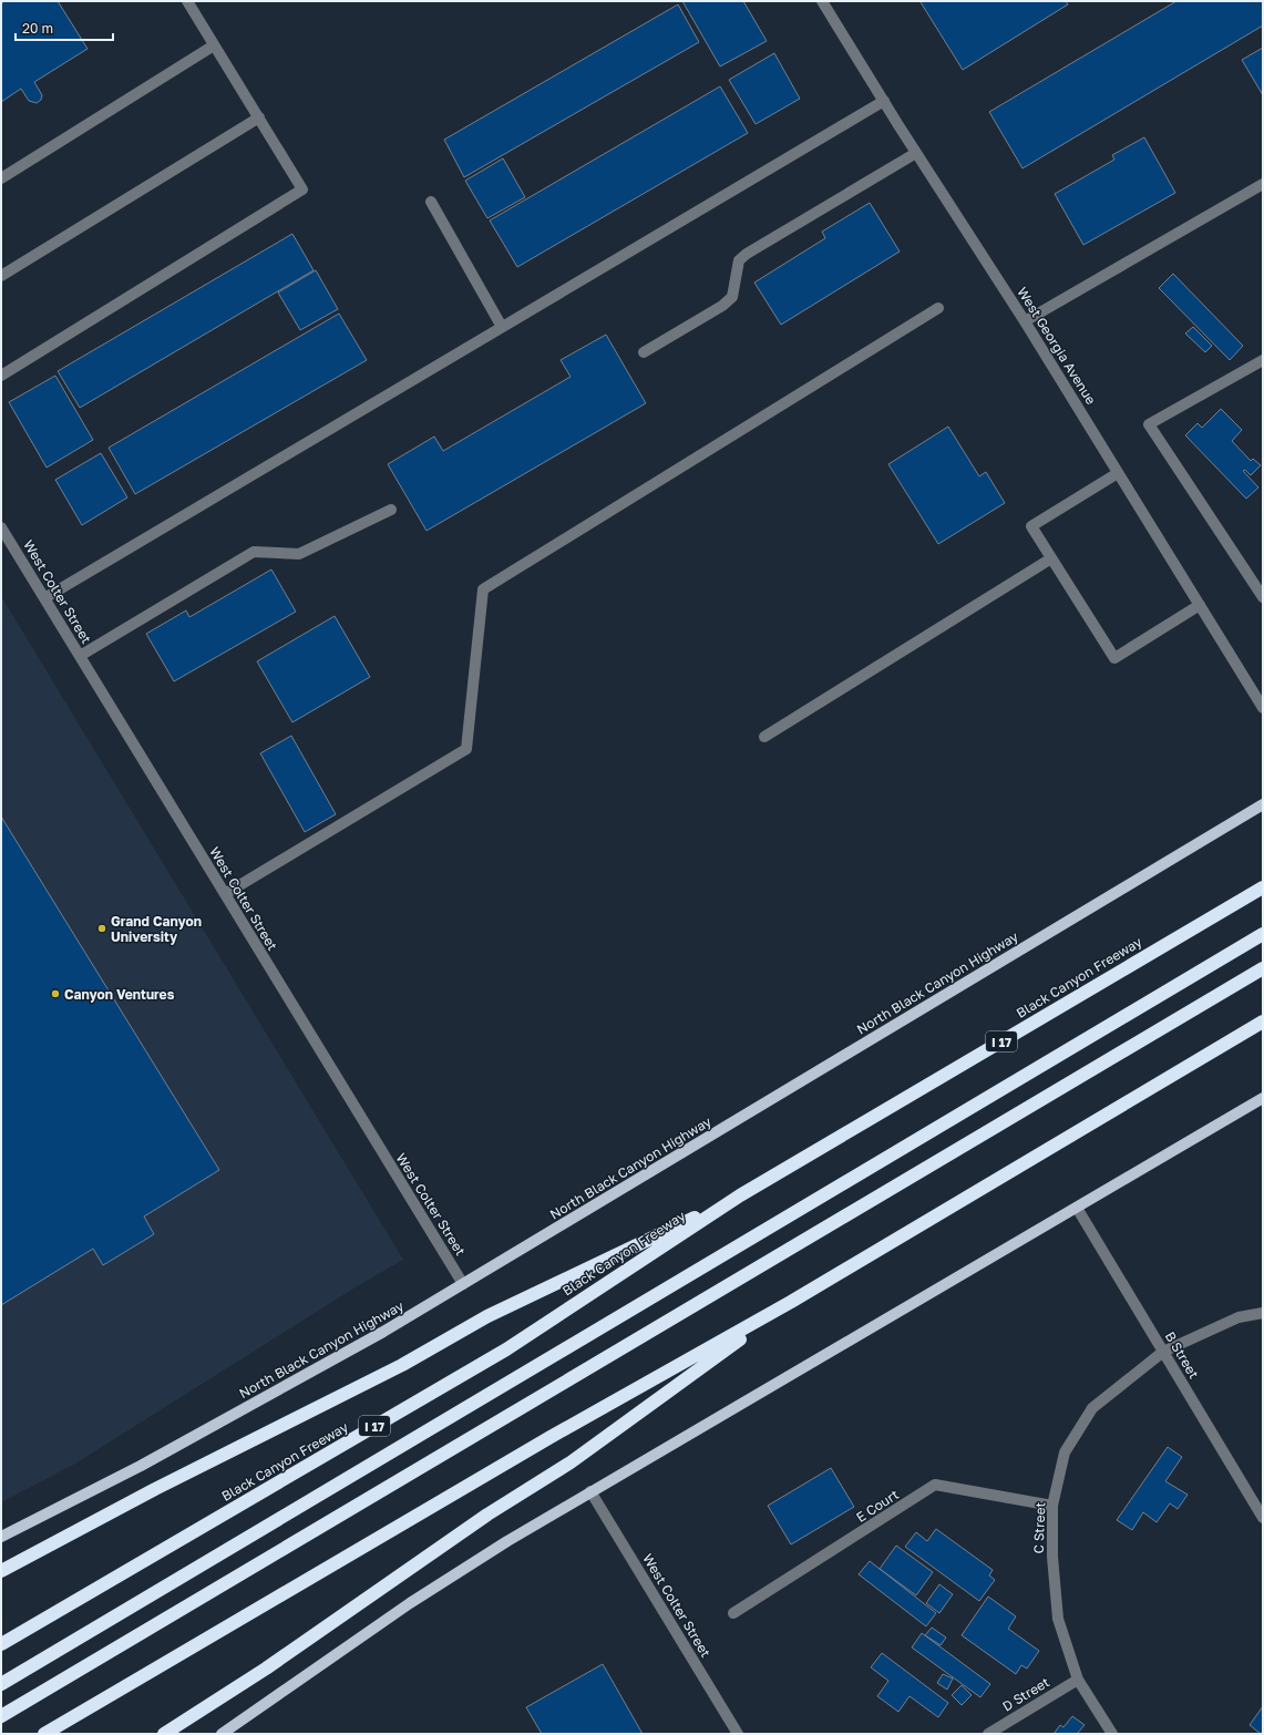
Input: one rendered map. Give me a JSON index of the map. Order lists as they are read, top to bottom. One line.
{"streets":{"highway":["Black Canyon Freeway","I 17"],"main road":["North Black Canyon Highway"],"street":["West Georgia Avenue","West Colter Street","B Street","E Court","C Street","D Street"]},"crossings":[["West Colter Street","North Black Canyon Highway"],["B Street","C Street"],["E Court","C Street"],["C Street","D Street"]],"places":["Grand Canyon University","Canyon Ventures"],"scale_bar":"20 m"}
